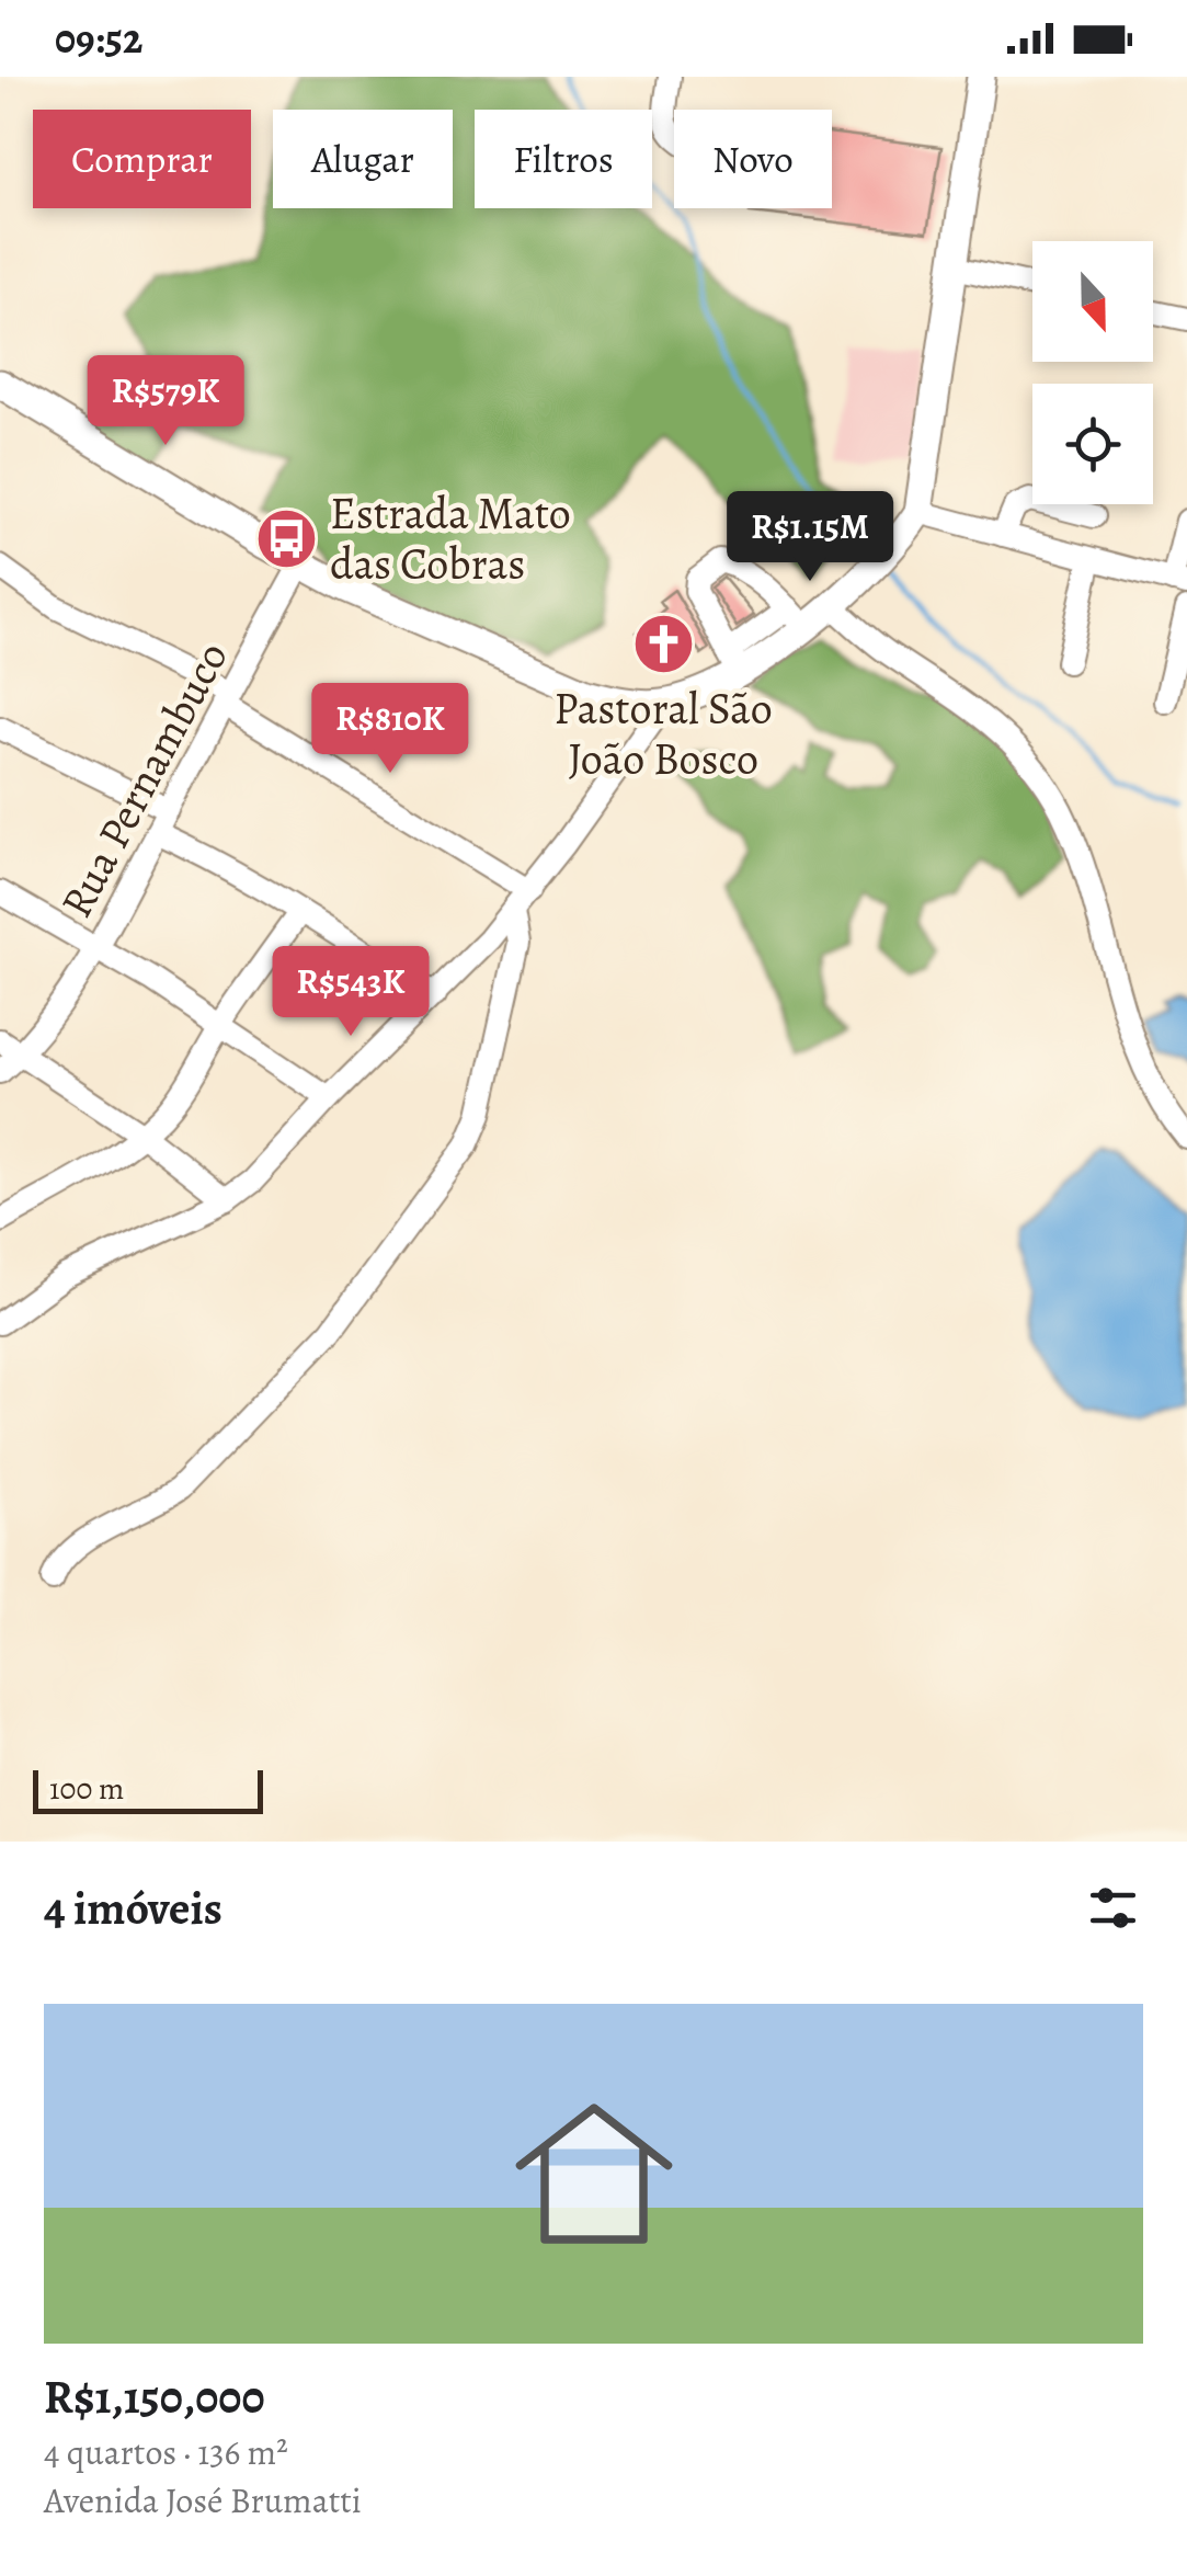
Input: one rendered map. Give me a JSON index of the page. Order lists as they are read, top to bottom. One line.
{"streets":{"street":["Rua Pernambuco"]},"places":{"bus stop":["Estrada Mato das Cobras"],"church":["Pastoral São João Bosco"]},"scale_bar":"100 m","north":"bottom","page":{"status":"09:52","chip":["Comprar","Alugar","Filtros","Novo"],"price":["R$579K","R$1.15M","R$810K","R$543K"],"scale":"100 m","heading":"4 imóveis","list":[{"name":"R$1,150,000","note":"4 quartos · 136 m² · Avenida José Brumatti"}]}}
